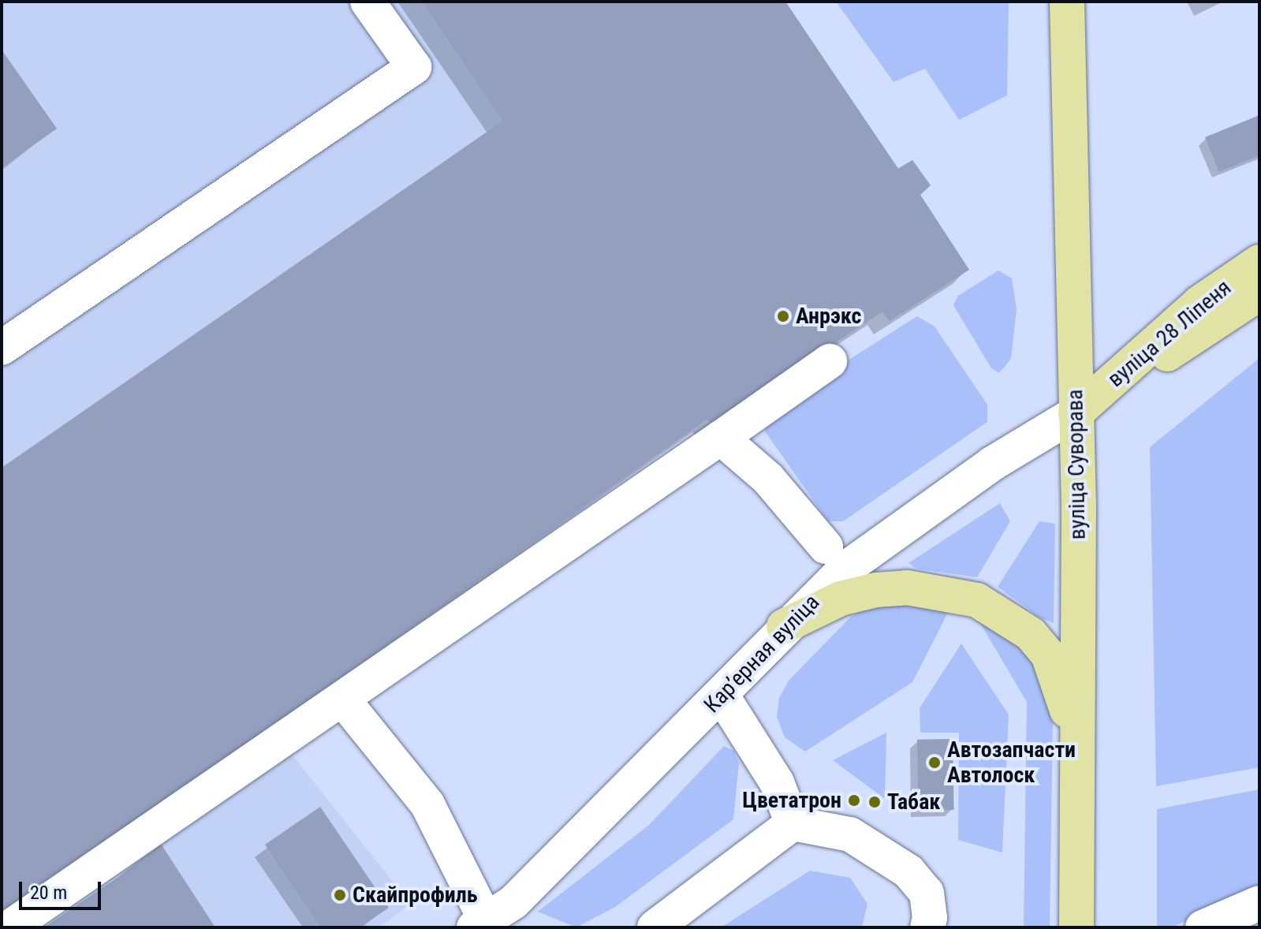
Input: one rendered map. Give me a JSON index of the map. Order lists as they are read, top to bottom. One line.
{"streets":{"main road":["вуліца 28 Ліпеня","вуліца Суворава"],"street":["Карʼерная вуліца"]},"crossings":[["вуліца 28 Ліпеня","вуліца Суворава"],["вуліца 28 Ліпеня","Карʼерная вуліца"],["вуліца Суворава","Карʼерная вуліца"]],"places":["Анрэкс","Автозапчасти Автолоск","Цветатрон","Табак","Скайпрофиль"],"scale_bar":"20 m"}
